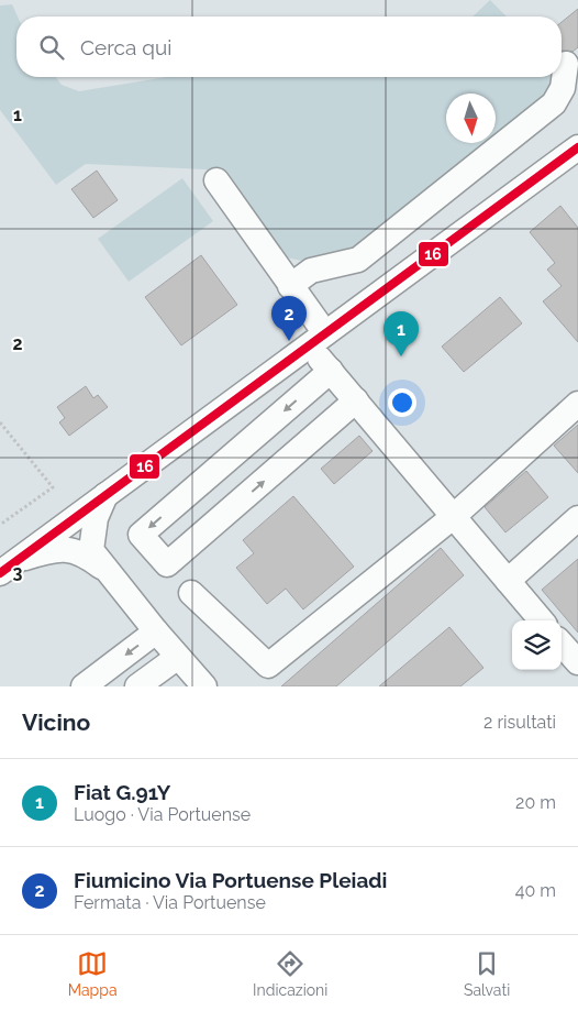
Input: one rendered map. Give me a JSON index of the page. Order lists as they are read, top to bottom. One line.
{"lines":["transit line 16"],"north":"bottom","page":{"search":"Cerca qui","pins":["2","1"],"heading":["Vicino","2 risultati"],"list":[{"mark":"1","name":"Fiat G.91Y","note":"Luogo · Via Portuense","value":"20 m"},{"mark":"2","name":"Fiumicino Via Portuense Pleiadi","note":"Fermata · Via Portuense","value":"40 m"}],"nav":["Mappa","Indicazioni","Salvati"]},"grid":{"rows":["1","2","3"]}}
